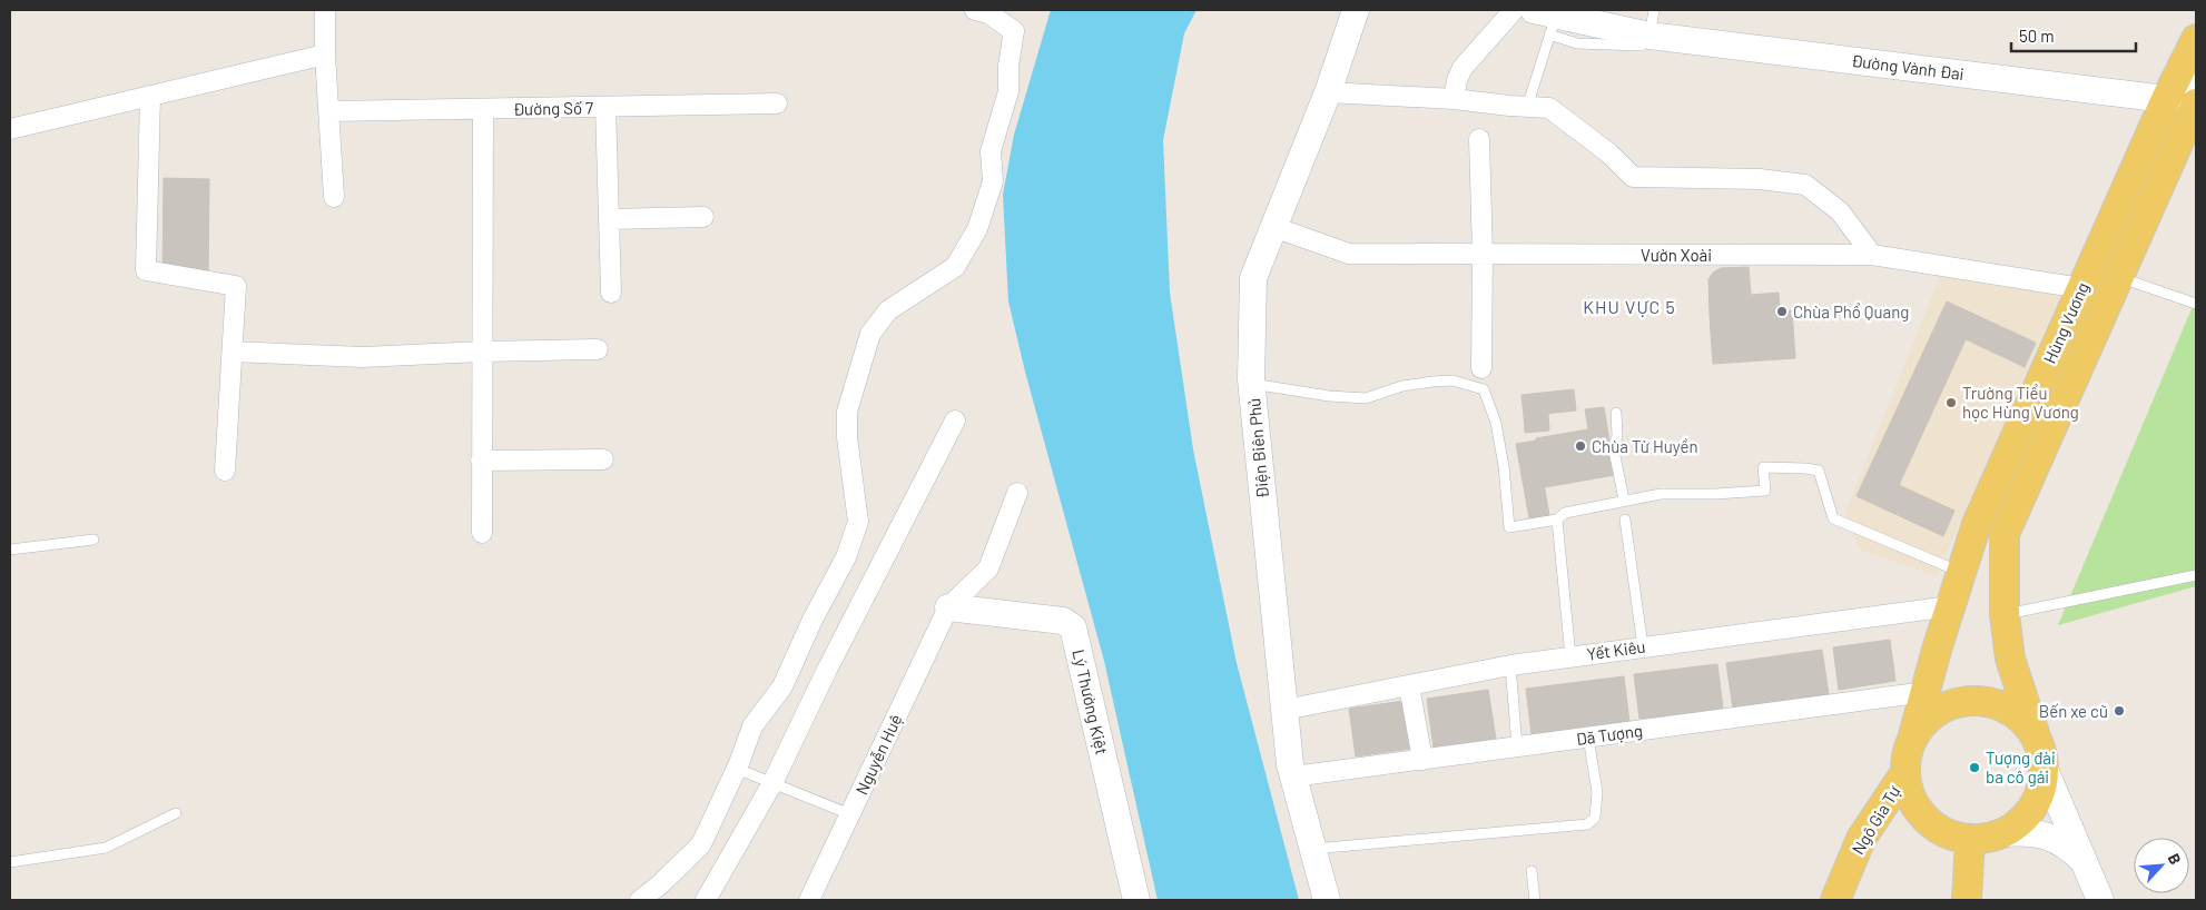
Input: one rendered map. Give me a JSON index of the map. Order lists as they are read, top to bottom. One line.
{"streets":{"main road":["Hùng Vương","Ngô Gia Tự"],"street":["Đường Vành Đai","Đường Số 7","Vườn Xoài","Điện Biên Phủ","Yết Kiêu","Lý Thường Kiệt","Dã Tượng","Nguyễn Huệ"]},"crossings":[["Đường Vành Đai","Hùng Vương"],["Vườn Xoài","Hùng Vương"],["Vườn Xoài","Điện Biên Phủ"],["Hùng Vương","Yết Kiêu"],["Hùng Vương","Dã Tượng"],["Hùng Vương","Ngô Gia Tự"],["Điện Biên Phủ","Yết Kiêu"],["Điện Biên Phủ","Dã Tượng"],["Lý Thường Kiệt","Nguyễn Huệ"]],"districts":["KHU VỰC 5"],"places":["Chùa Phổ Quang","Trường Tiểu học Hùng Vương","Chùa Từ Huyền","Bến xe cũ","Tượng đài ba cô gái"],"scale_bar":"50 m","north":"top right"}
